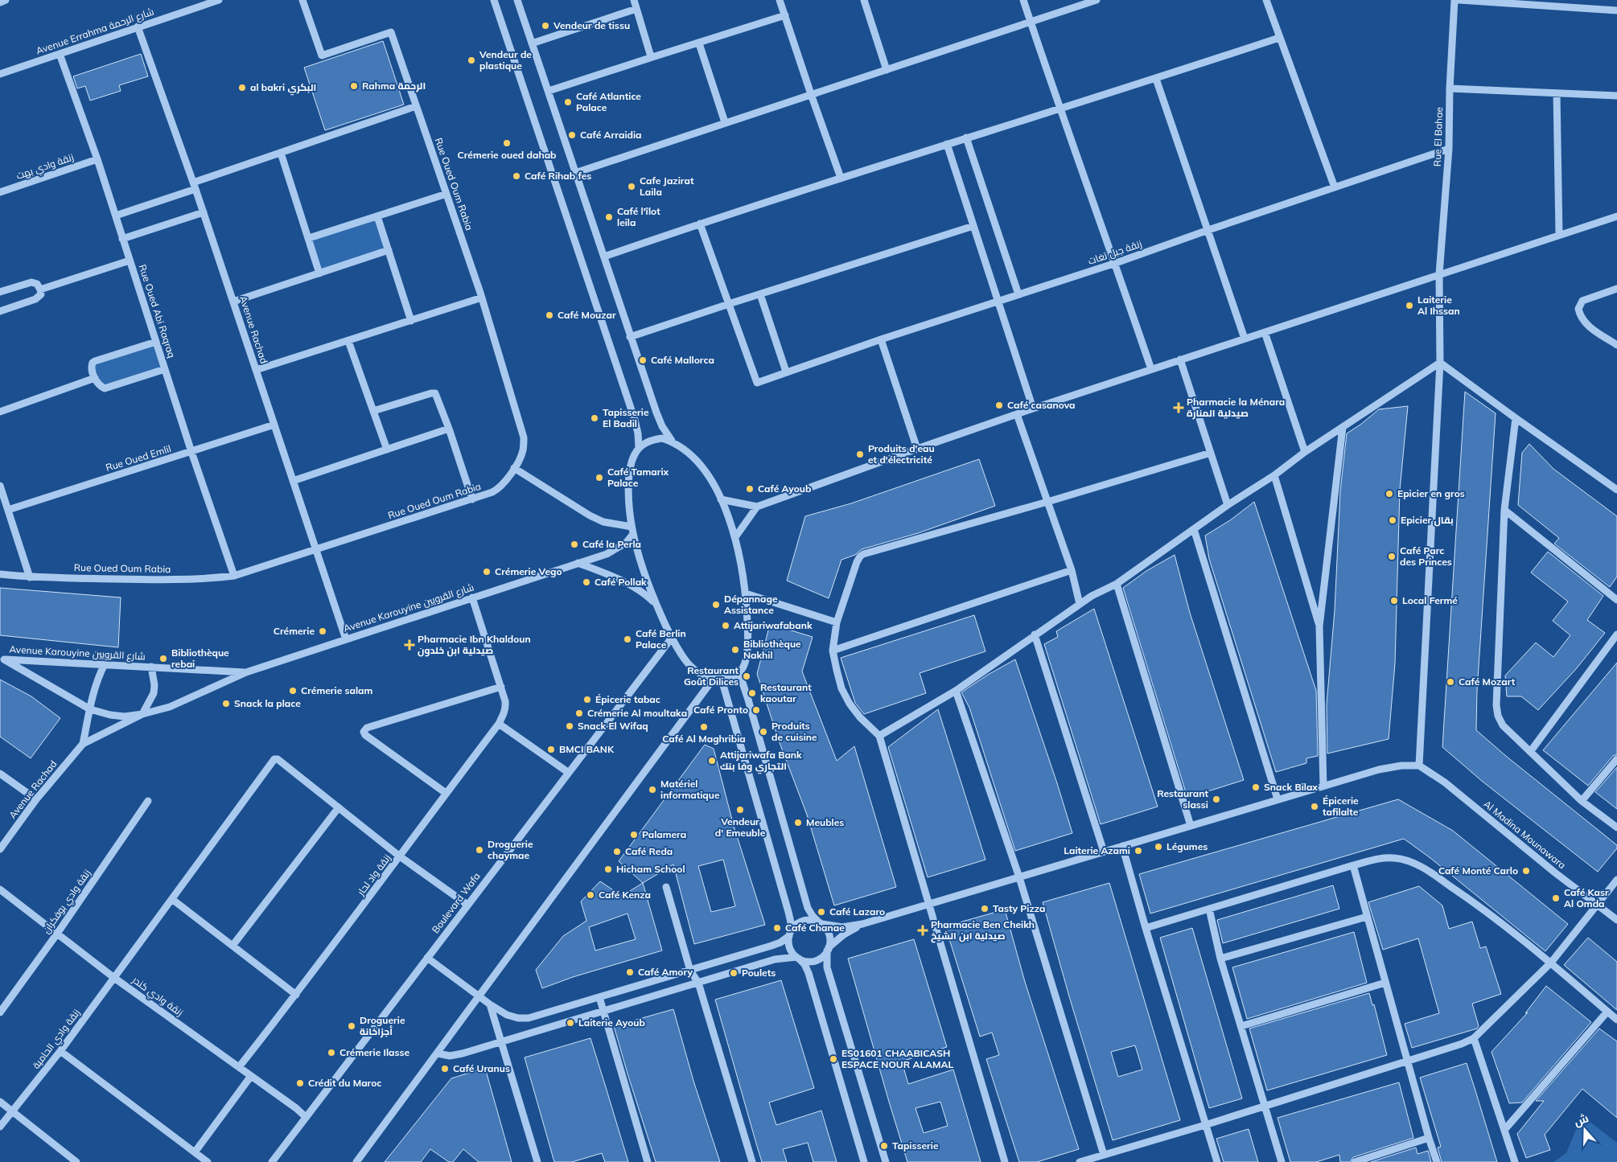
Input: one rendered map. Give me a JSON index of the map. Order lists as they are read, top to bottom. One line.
{"streets":{"street":["Avenue Errahma شارع الرحمة","Rue El Bahae","زنقة وادي بهت","Rue Oued Oum Rabia","زنقة جبل تغات","Rue Oued Abi Raqraq","Avenue Rachad","Rue Oued Emlil","Avenue Karouyine شارع القرويين","Al Madina Mounawara","زنقة واد لحار","زنقة وادي بوفكران","Boulevard Wafa","زنقة وادي كندر","زنقة وادي الحامية"]},"crossings":[["Avenue Errahma شارع الرحمة","Rue Oued Abi Raqraq"],["Avenue Errahma شارع الرحمة","Avenue Rachad"],["Rue El Bahae","زنقة جبل تغات"],["Rue El Bahae","Al Madina Mounawara"],["زنقة وادي بهت","Rue Oued Abi Raqraq"],["Rue Oued Oum Rabia","Rue Oued Abi Raqraq"],["Rue Oued Oum Rabia","Avenue Rachad"],["Rue Oued Abi Raqraq","Rue Oued Emlil"],["Avenue Rachad","Rue Oued Emlil"],["Avenue Rachad","Avenue Karouyine شارع القرويين"],["Avenue Karouyine شارع القرويين","زنقة واد لحار"],["زنقة واد لحار","زنقة وادي كندر"],["زنقة وادي بوفكران","زنقة وادي كندر"],["Boulevard Wafa","زنقة وادي كندر"],["زنقة وادي كندر","زنقة وادي الحامية"]],"places":{"other":["Vendeur de tissu","Vendeur de plastique","Rahma الرحمة","al bakri البكري","Café Atlantice Palace","Café Arraidia","Crémerie oued dahab","Café Rihab fes","Cafe Jazirat Laila","Café l'îlot leila","Laiterie Al Ihssan","Café Mouzar","Café Mallorca","Café casanova","Tapisserie El Badil","Produits d'eau et d'électricité","Café Tamarix Palace","Café Ayoub","Epicier en gros","Epicier بقال","Café la Perla","Café Parc des Princes","Crémerie Vego","Café Pollak","Local Fermé","Dépannage Assistance","Attijariwafabank","Crémerie","Café Berlin Palace","Bibliothèque Nakhil","Bibliothèque rebai","Restaurant Goût Dilices","Café Mozart","Crémerie salam","Restaurant kaoutar","Épicerie tabac","Snack la place","Café Pronto","Crémerie Al moultaka","Snack El Wifaq","Café Al Maghribia","Produits de cuisine","BMCI BANK","Attijariwafa Bank التجاري وفا بنك","Snack Bilax","Matériel informatique","Restaurant slassi","Épicerie tafilalte","Vendeur d' Emeuble","Meubles","Palamera","Légumes","Droguerie chaymae","Laiterie Azami","Café Reda","Hicham School","Café Monté Carlo","Café Kenza","Café Kasr Al Omda","Tasty Pizza","Café Lazaro","Café Chanae","Café Amory","Poulets","Laiterie Ayoub","Droguerie أجزاخانة","Crémerie Ilasse","ES01601 CHAABICASH ESPACE NOUR ALAMAL","Café Uranus","Crédit du Maroc","Tapisserie"],"health":["Pharmacie la Ménara صيدلية المنارة","Pharmacie Ibn Khaldoun صيدلية ابن خلدون","Pharmacie Ben Cheikh صيدلية ابن الشيخ"]},"north":"top"}
